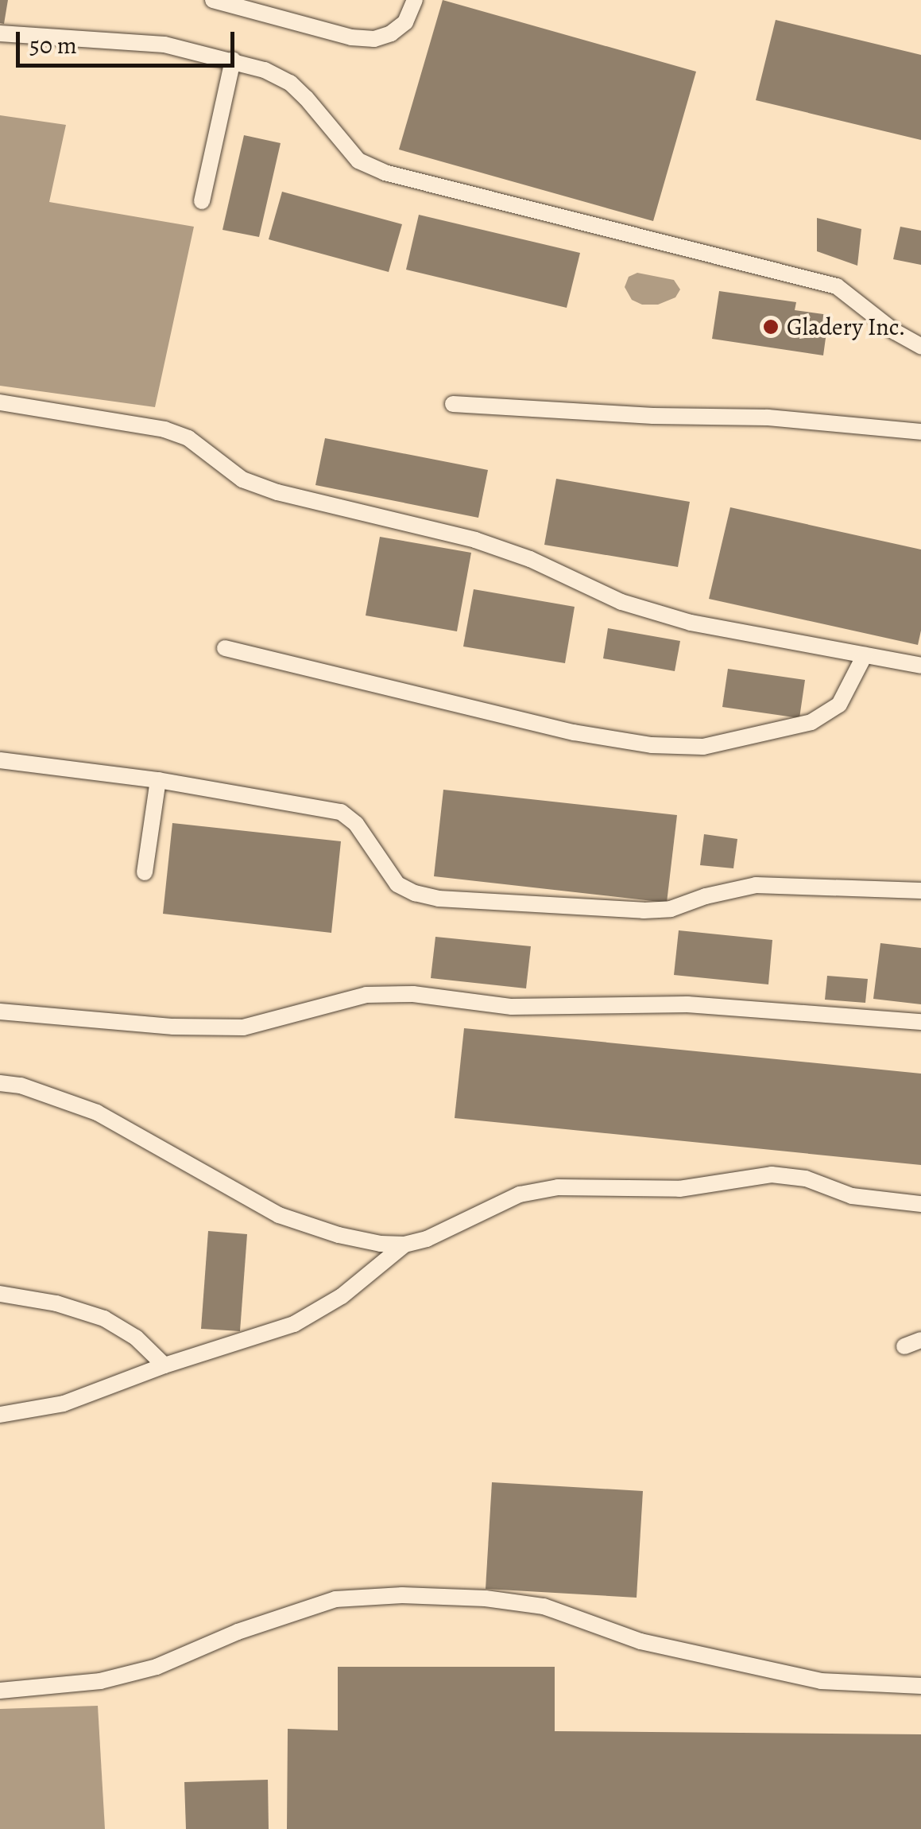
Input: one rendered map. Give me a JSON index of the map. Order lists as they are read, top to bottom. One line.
{"places":["Gladery Inc."],"scale_bar":"50 m"}
